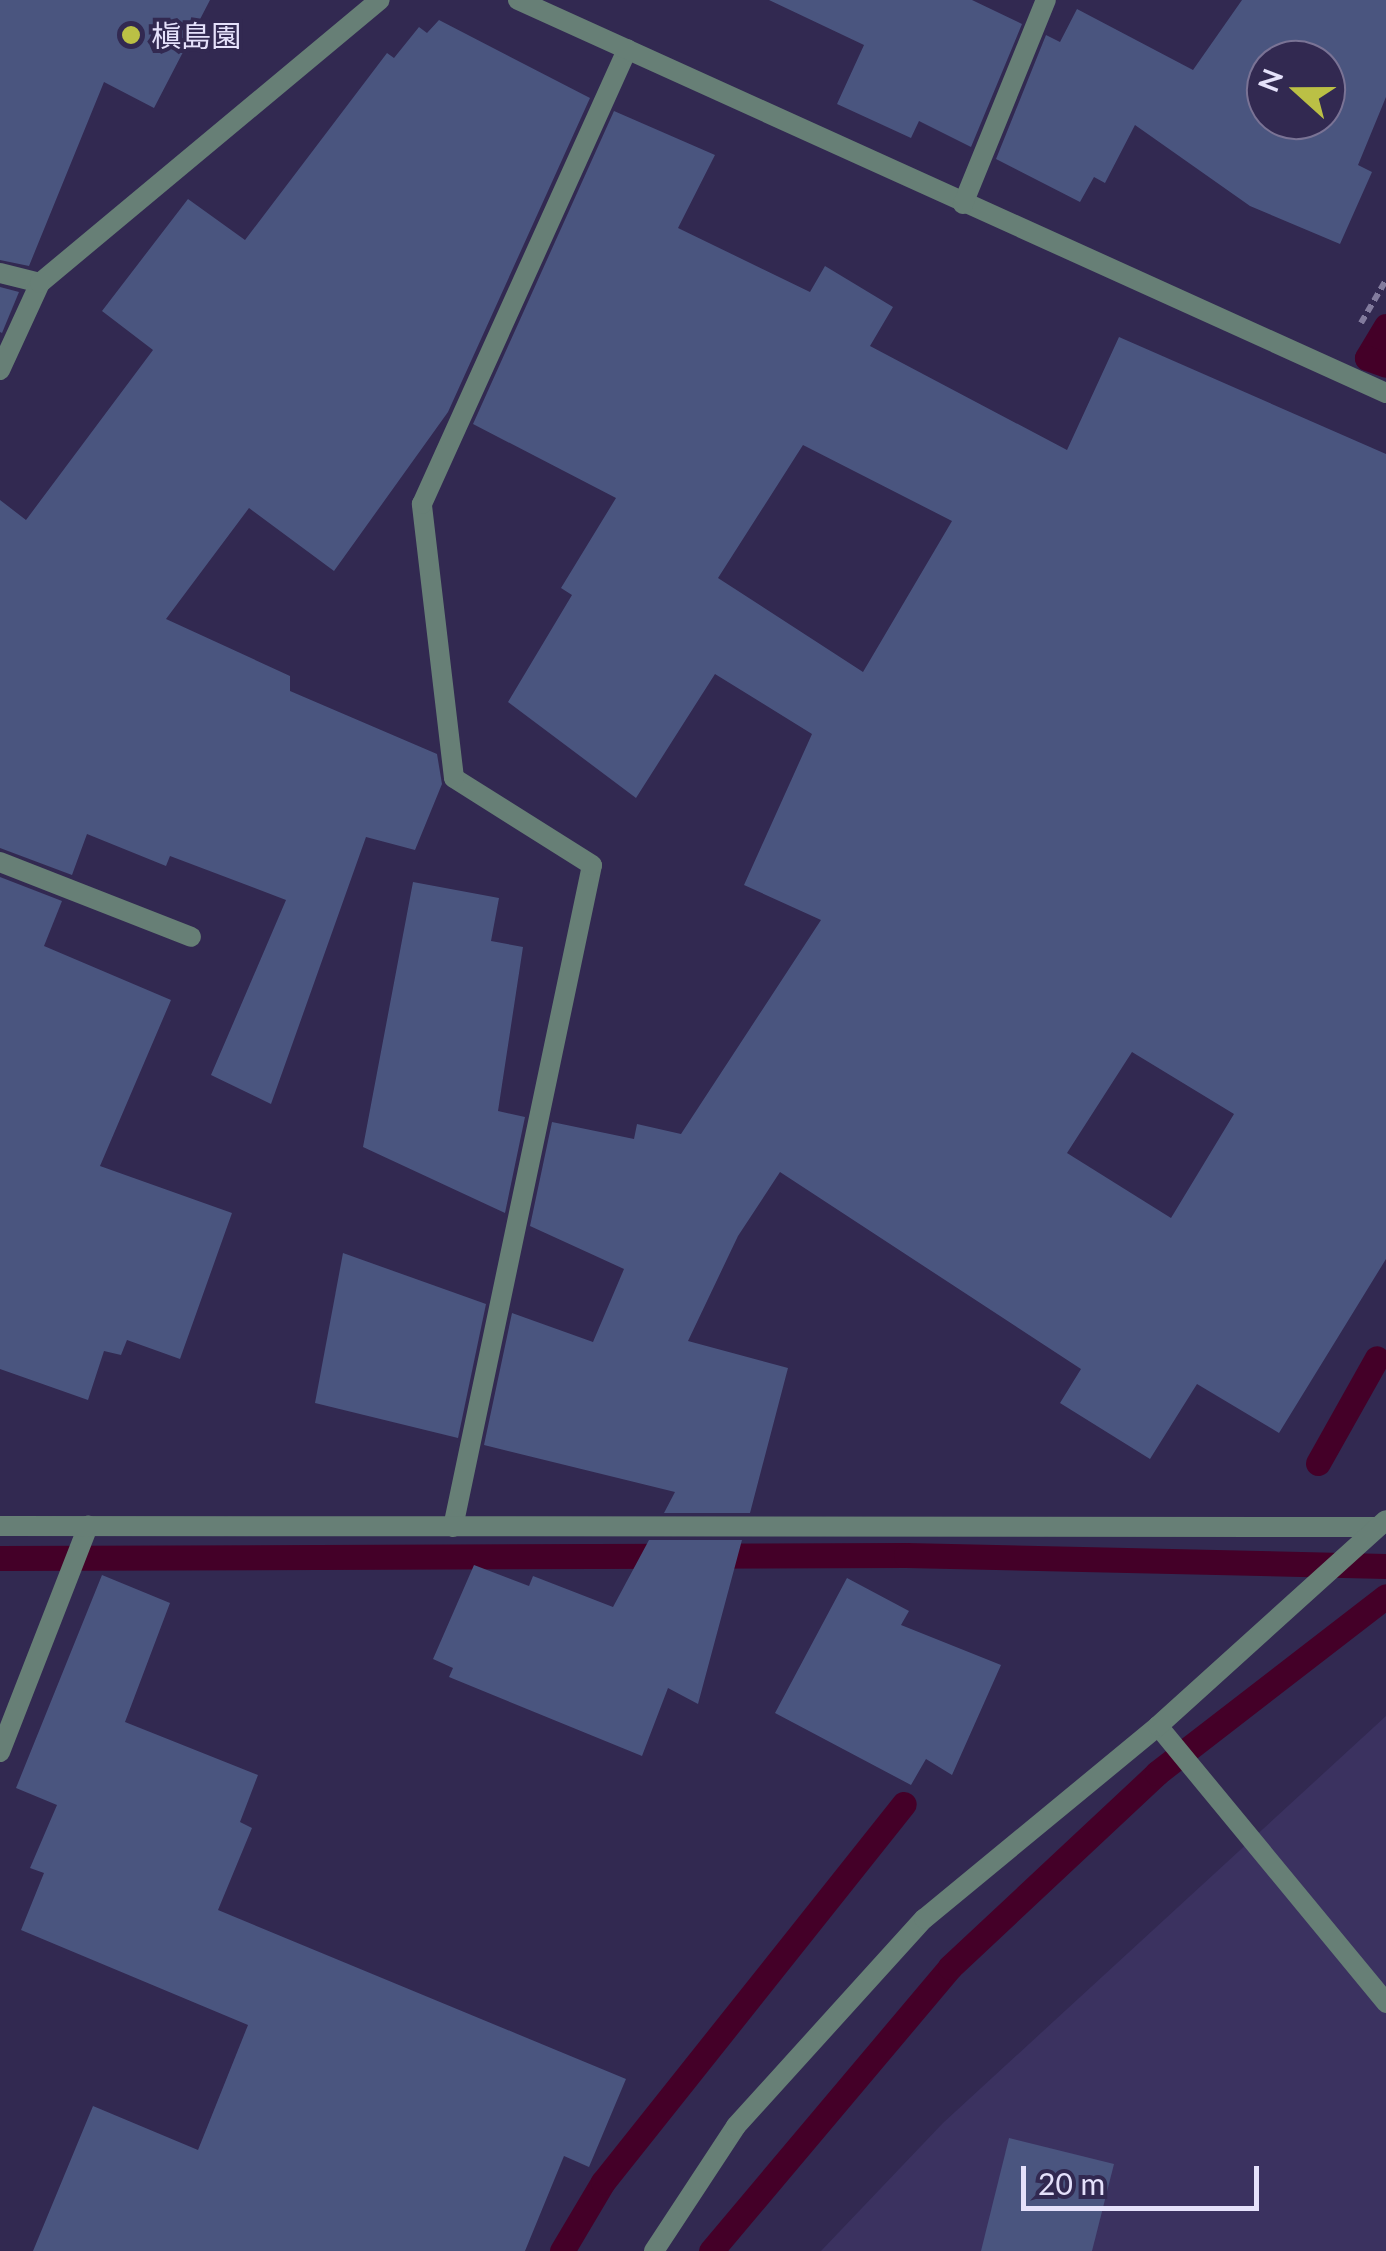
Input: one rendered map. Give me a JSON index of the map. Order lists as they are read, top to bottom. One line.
{"places":["槇島園"],"scale_bar":"20 m","north":"left"}
